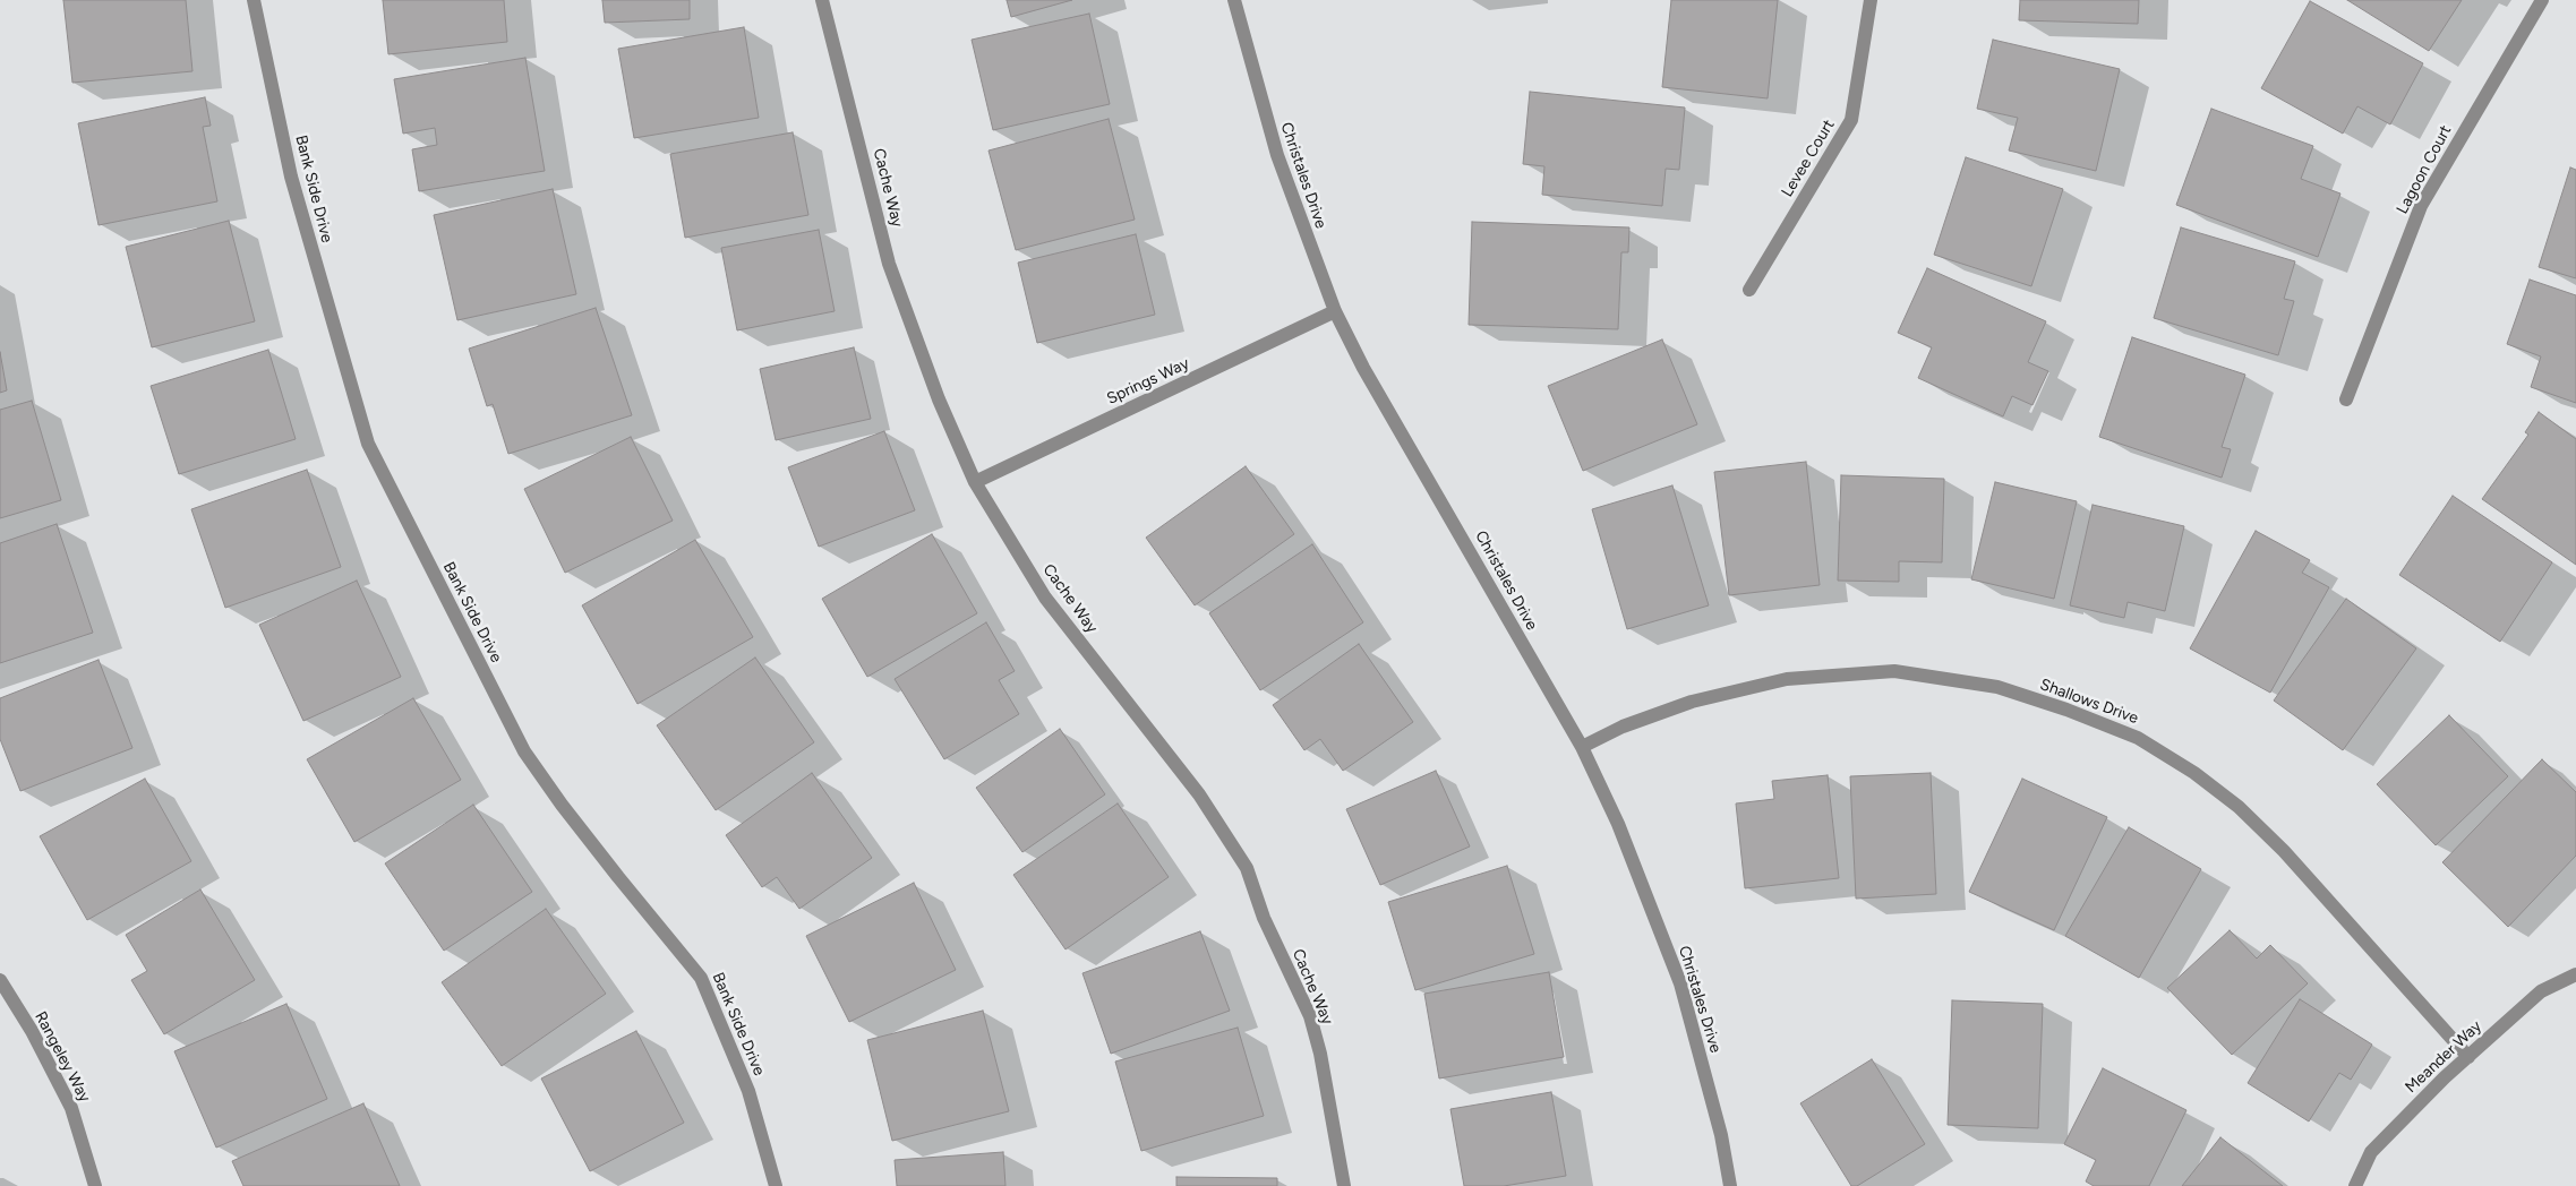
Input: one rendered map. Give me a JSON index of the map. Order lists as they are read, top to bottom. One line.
{"streets":{"street":["Levee Court","Lagoon Court","Christales Drive","Cache Way","Bank Side Drive","Springs Way","Shallows Drive","Rangeley Way","Meander Way"]},"crossings":[["Christales Drive","Springs Way"],["Christales Drive","Shallows Drive"],["Cache Way","Springs Way"],["Shallows Drive","Meander Way"]]}
